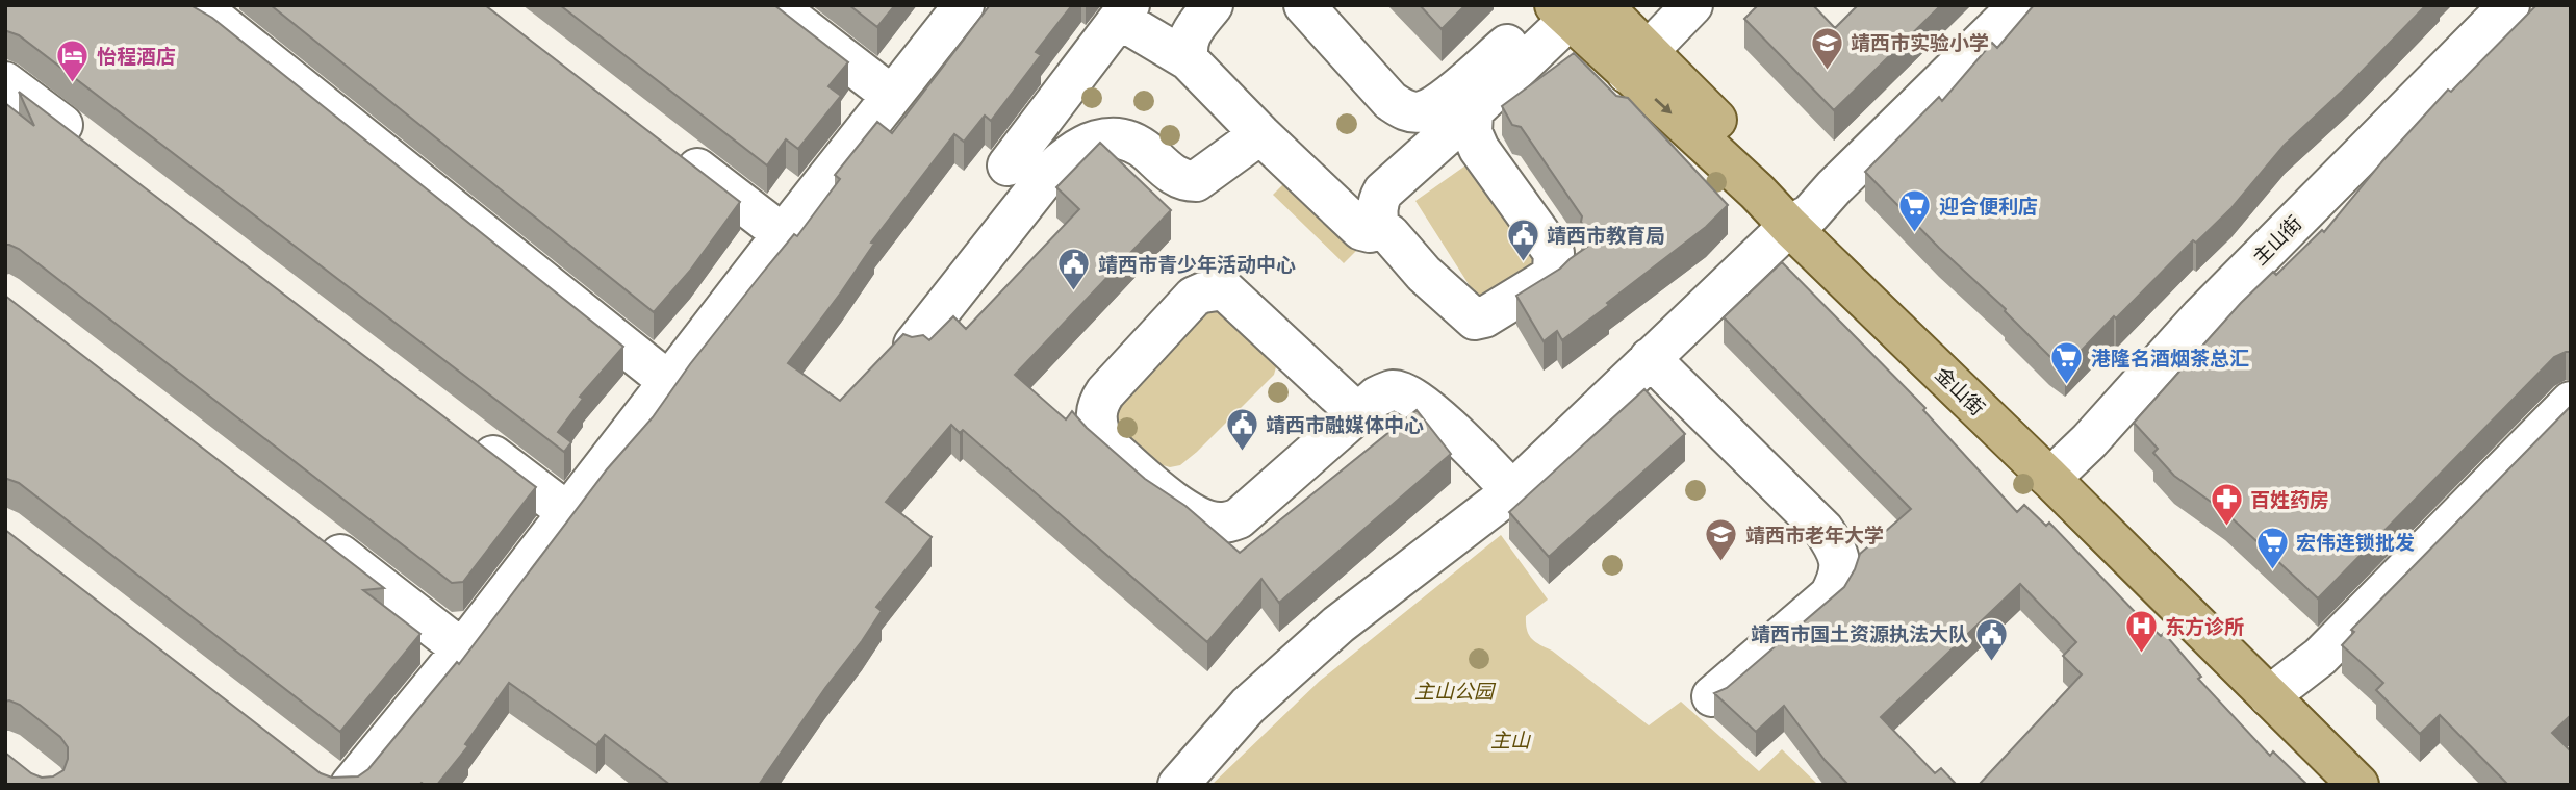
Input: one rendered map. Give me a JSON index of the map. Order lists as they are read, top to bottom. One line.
{"streets":{"main road":["金山街"],"street":["主山街"]},"crossings":[["主山街","金山街"]],"parks":["主山公园","主山"],"places":{"school or university":["靖西市实验小学","靖西市老年大学"],"hotel":["怡程酒店"],"supermarket":["迎合便利店","港隆名酒烟茶总汇","宏伟连锁批发"],"public building":["靖西市教育局","靖西市青少年活动中心","靖西市融媒体中心","靖西市国土资源执法大队"],"pharmacy":["百姓药房"],"hospital":["东方诊所"]}}
